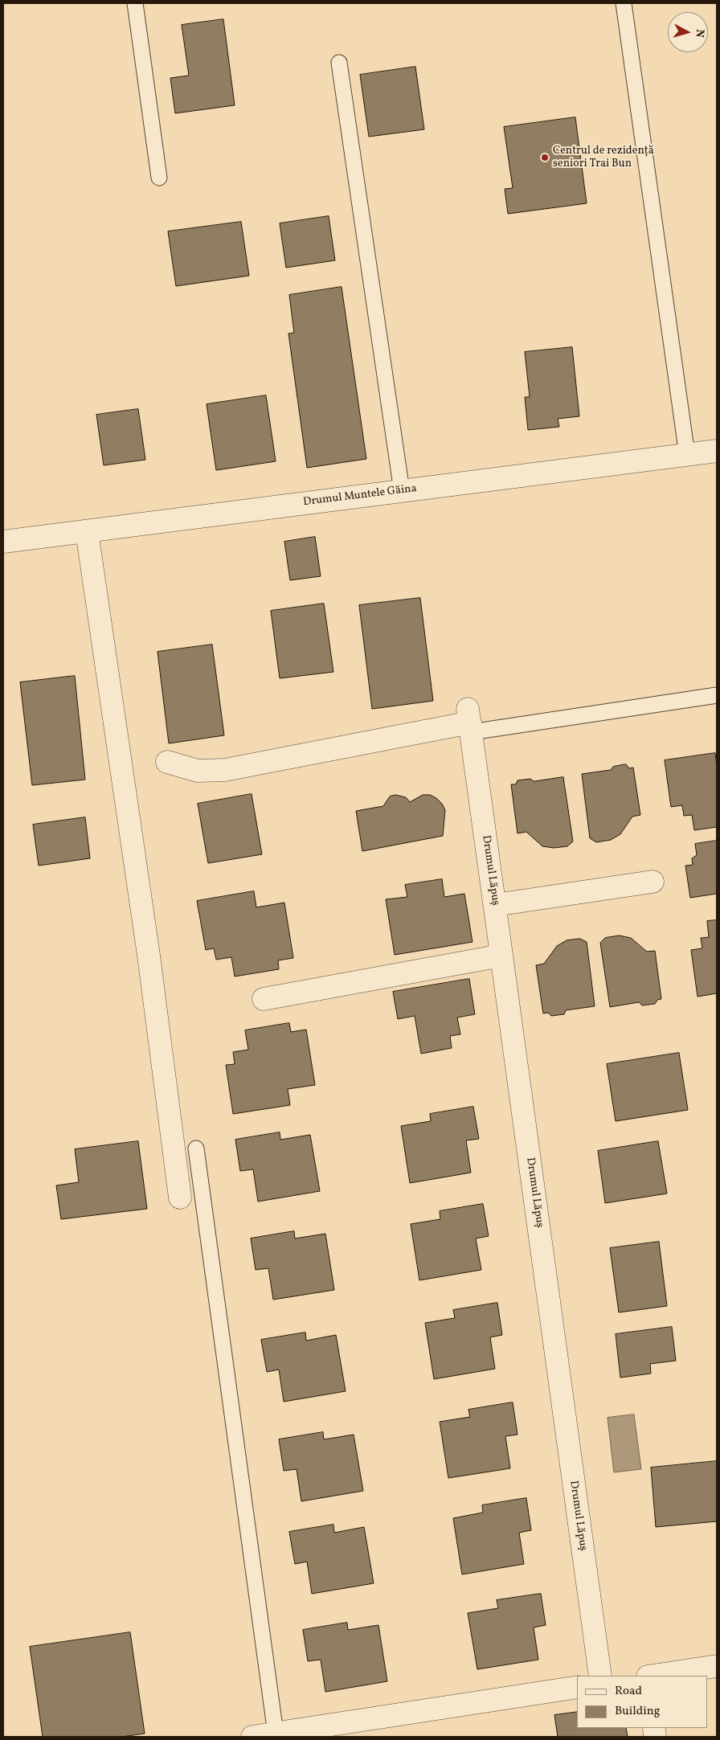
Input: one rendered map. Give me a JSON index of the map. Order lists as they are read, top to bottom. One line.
{"streets":{"street":["Drumul Muntele Găina","Drumul Lăpuș"]},"places":["Centrul de rezidență seniori Trai Bun"],"legend":["Road","Building"],"north":"right"}
